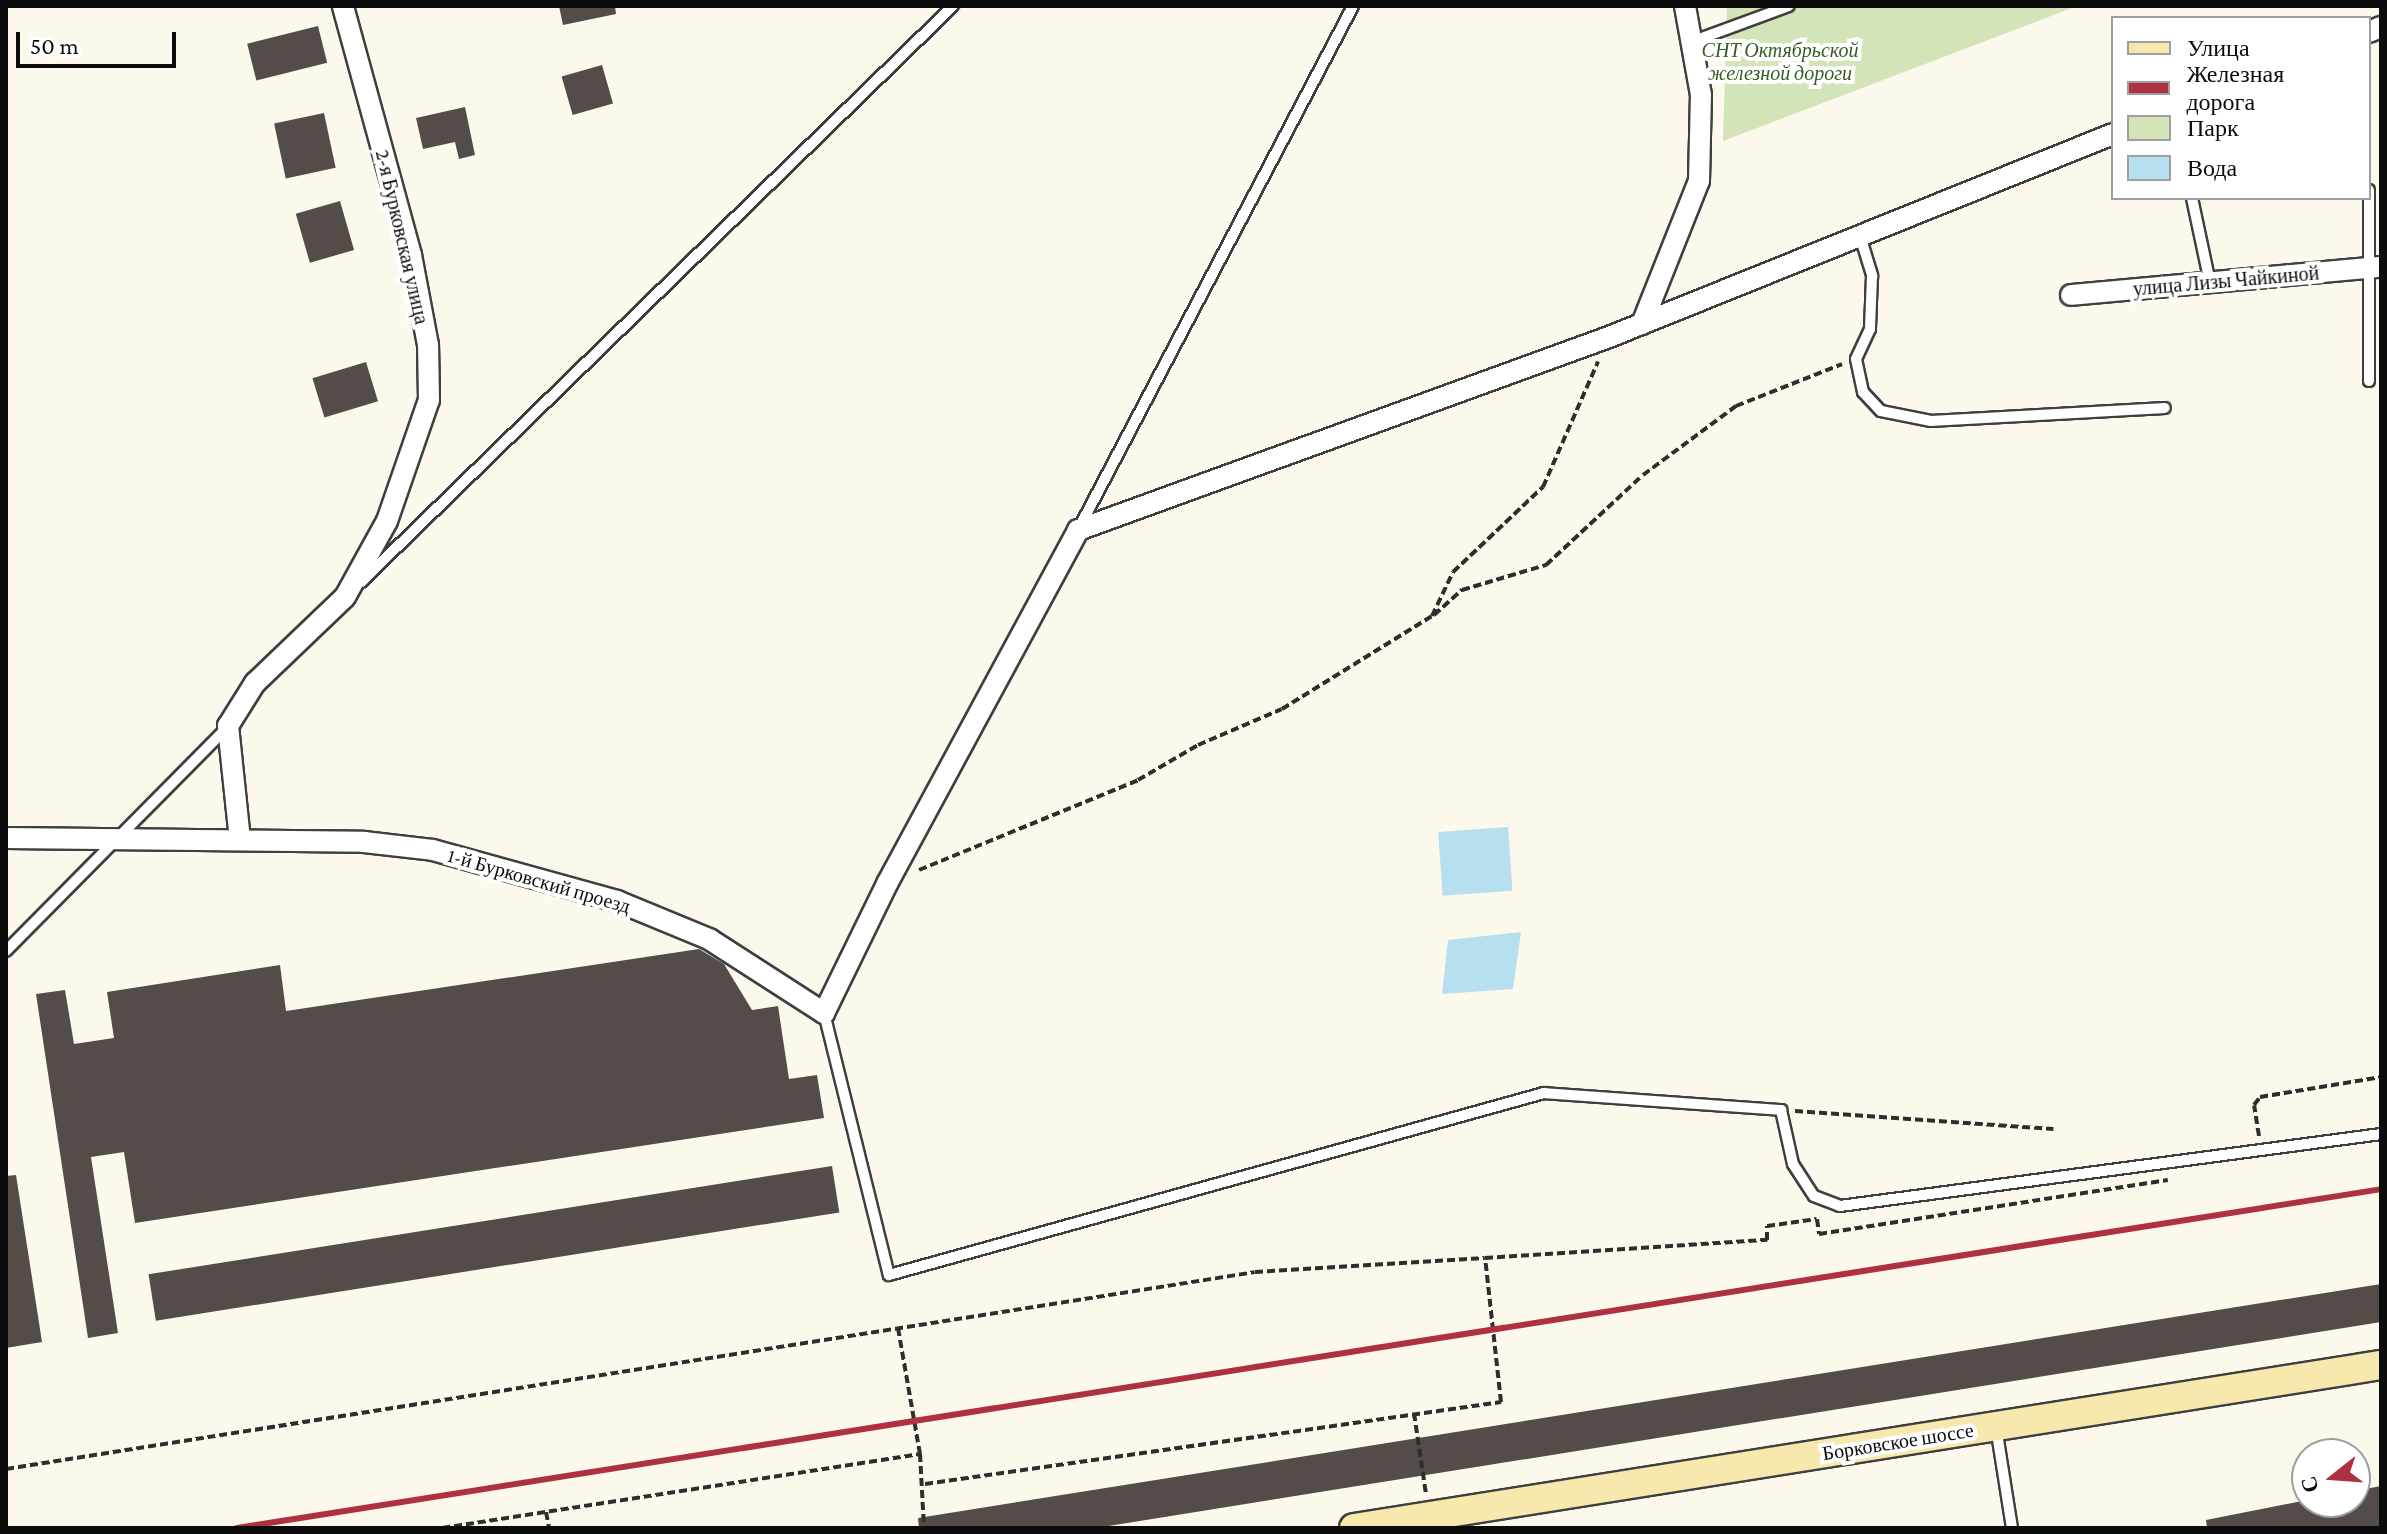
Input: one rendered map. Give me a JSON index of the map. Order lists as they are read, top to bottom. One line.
{"streets":{"main road":["Борковское шоссе"],"street":["2-я Бурковская улица","улица Лизы Чайкиной","1-й Бурковский проезд"]},"parks":["СНТ Октябрьской железной дороги"],"legend":["Улица","Железная дорога","Парк","Вода"],"scale_bar":"50 m","north":"left"}
